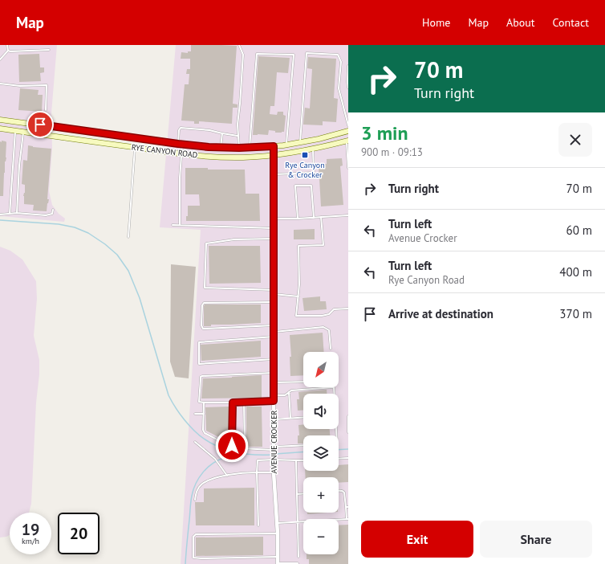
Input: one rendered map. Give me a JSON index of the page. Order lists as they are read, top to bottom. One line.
{"streets":{"main road":["RYE CANYON ROAD"],"street":["AVENUE CROCKER"]},"crossings":[["RYE CANYON ROAD","AVENUE CROCKER"]],"places":{"transit":["Rye Canyon & Crocker"]},"north":"bottom left","page":{"header":"Map","nav":["Home","Map","About","Contact"],"turn":["70 m","Turn right"],"heading":["3 min","900 m · 09:13"],"list":[{"name":"Turn right","value":"70 m"},{"name":"Turn left","note":"Avenue Crocker","value":"60 m"},{"name":"Turn left","note":"Rye Canyon Road","value":"400 m"},{"name":"Arrive at destination","value":"370 m"}],"map_buttons":["+","−"],"speed":"19 km/h","limit":"20","buttons":["Exit","Share"]}}
